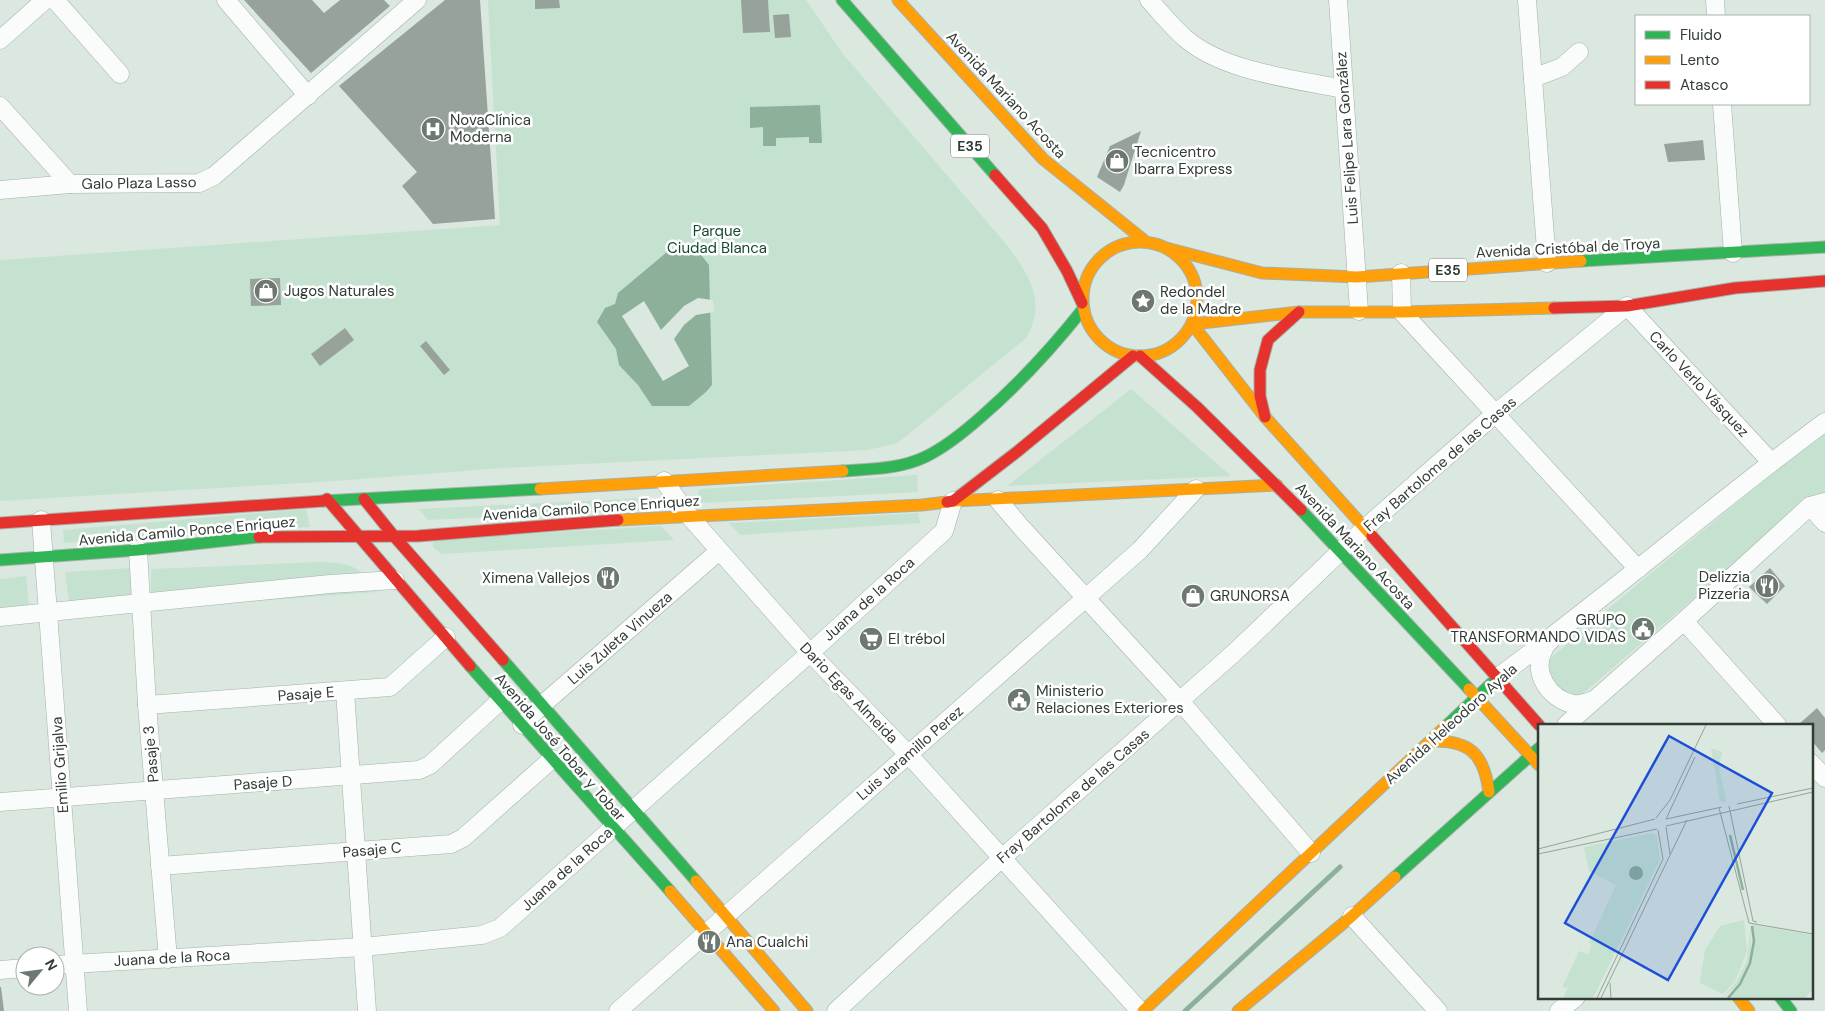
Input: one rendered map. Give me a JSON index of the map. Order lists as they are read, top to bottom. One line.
{"streets":{"main road":["Avenida Mariano Acosta","E35","Avenida Cristóbal de Troya","Avenida Camilo Ponce Enriquez","Avenida Heleodoro Ayala","Avenida José Tobar y Tobar"],"street":["Luis Felipe Lara González","Galo Plaza Lasso","Carlo Verlo Vásquez","Fray Bartolome de las Casas","Juana de la Roca","Luis Zuleta Vinueza","Dario Egas Almeida","Pasaje E","Luis Jaramillo Perez","Pasaje 3","Emilio Grijalva","Pasaje D","Pasaje C"]},"crossings":[["Avenida Mariano Acosta","E35"],["Avenida Mariano Acosta","Avenida Cristóbal de Troya"],["Avenida Mariano Acosta","Fray Bartolome de las Casas"],["Avenida Mariano Acosta","Avenida Camilo Ponce Enriquez"],["Avenida Mariano Acosta","Avenida Heleodoro Ayala"],["Luis Felipe Lara González","Avenida Cristóbal de Troya"],["E35","Avenida Cristóbal de Troya"],["E35","Avenida Camilo Ponce Enriquez"],["Avenida Cristóbal de Troya","Avenida Camilo Ponce Enriquez"],["Carlo Verlo Vásquez","Fray Bartolome de las Casas"],["Carlo Verlo Vásquez","Avenida Heleodoro Ayala"],["Fray Bartolome de las Casas","Dario Egas Almeida"],["Avenida Camilo Ponce Enriquez","Juana de la Roca"],["Avenida Camilo Ponce Enriquez","Dario Egas Almeida"],["Avenida Camilo Ponce Enriquez","Avenida José Tobar y Tobar"],["Avenida Camilo Ponce Enriquez","Luis Jaramillo Perez"],["Avenida Camilo Ponce Enriquez","Pasaje 3"],["Avenida Camilo Ponce Enriquez","Emilio Grijalva"],["Juana de la Roca","Dario Egas Almeida"],["Juana de la Roca","Avenida José Tobar y Tobar"],["Juana de la Roca","Pasaje 3"],["Juana de la Roca","Emilio Grijalva"],["Luis Zuleta Vinueza","Dario Egas Almeida"],["Luis Zuleta Vinueza","Avenida José Tobar y Tobar"],["Dario Egas Almeida","Avenida Heleodoro Ayala"],["Dario Egas Almeida","Luis Jaramillo Perez"],["Pasaje E","Avenida José Tobar y Tobar"],["Pasaje E","Pasaje 3"],["Avenida José Tobar y Tobar","Luis Jaramillo Perez"],["Avenida José Tobar y Tobar","Pasaje D"],["Avenida José Tobar y Tobar","Pasaje C"],["Pasaje 3","Pasaje D"],["Pasaje 3","Pasaje C"],["Emilio Grijalva","Pasaje D"]],"parks":["Parque Ciudad Blanca"],"places":{"hospital":["NovaClínica Moderna"],"shop":["Tecnicentro Ibarra Express","Jugos Naturales","GRUNORSA"],"place":["Redondel de la Madre"],"restaurant":["Ximena Vallejos","Delizzia Pizzeria","Ana Cualchi"],"public building":["GRUPO TRANSFORMANDO VIDAS","Ministerio Relaciones Exteriores"],"supermarket":["El trébol"]},"legend":["Fluido","Lento","Atasco"],"north":"top right"}
